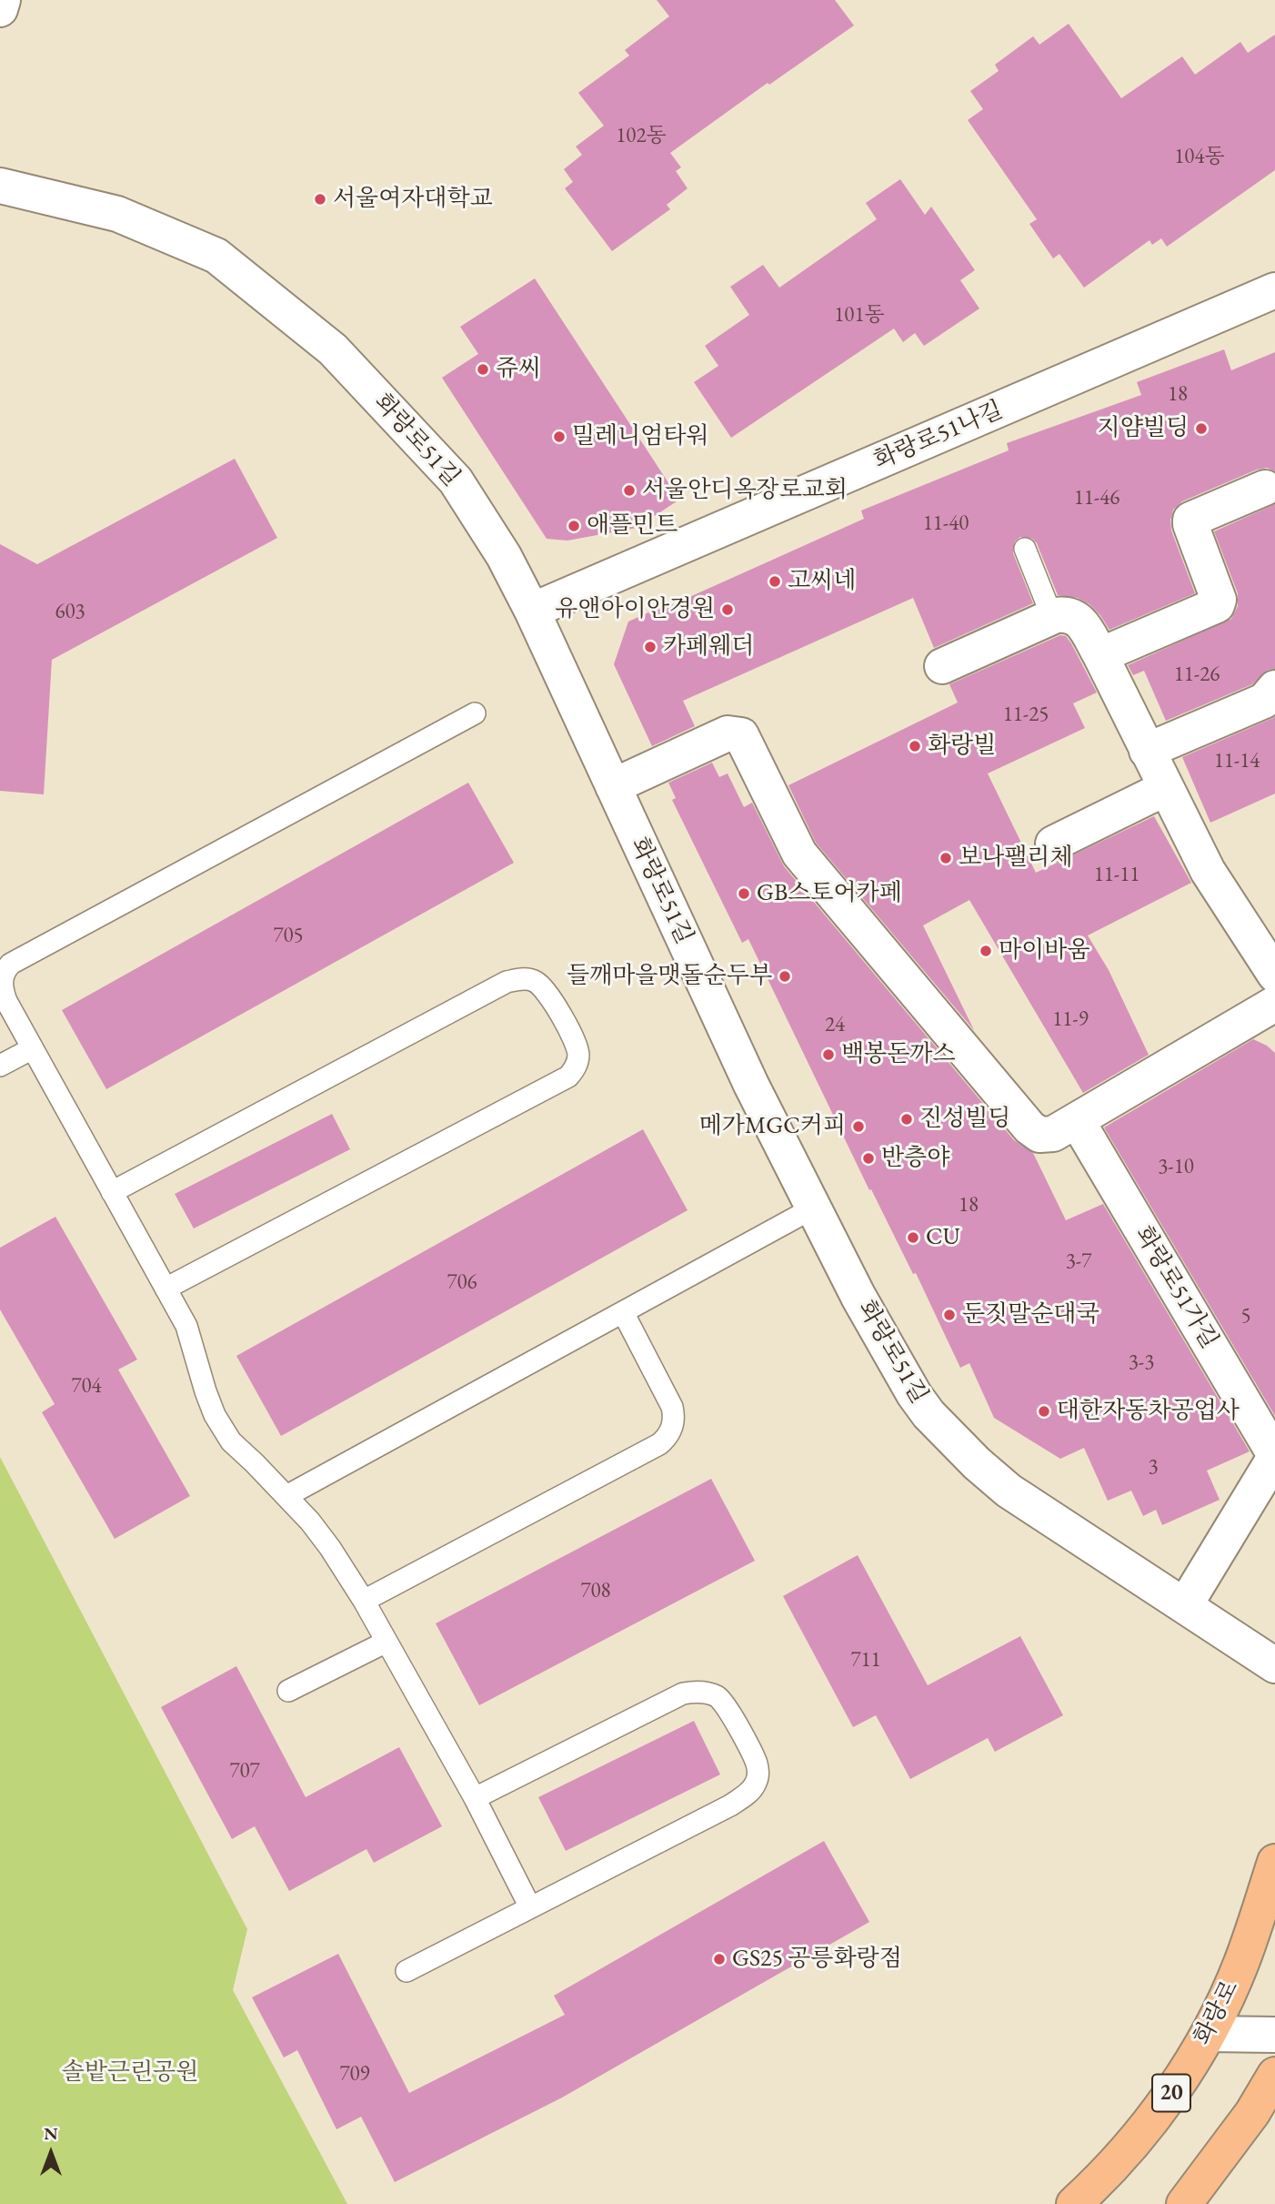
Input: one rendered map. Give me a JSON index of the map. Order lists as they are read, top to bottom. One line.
{"streets":{"main road":["화랑로","20"],"street":["화랑로51나길","화랑로51길","화랑로51가길"]},"crossings":[["화랑로51나길","화랑로51길"],["화랑로51길","화랑로51가길"]],"parks":["솔밭근린공원"],"places":["서울여자대학교","쥬씨","지얌빌딩","밀레니엄타워","서울안디옥장로교회","애플민트","고씨네","유앤아이안경원","카페웨더","화랑빌","보나팰리체","GB스토어카페","마이바움","들깨마을맷돌순두부","백봉돈까스","진성빌딩","메가MGC커피","반층야","CU","둔짓말순대국","대한자동차공업사","GS25 공릉화랑점"],"house_numbers":["102동","104동","101동","18","11-46","11-40","603","11-26","11-25","11-14","11-11","705","11-9","24","3-10","18","3-7","706","5","3-3","704","3","708","711","707","709"],"north":"top"}
